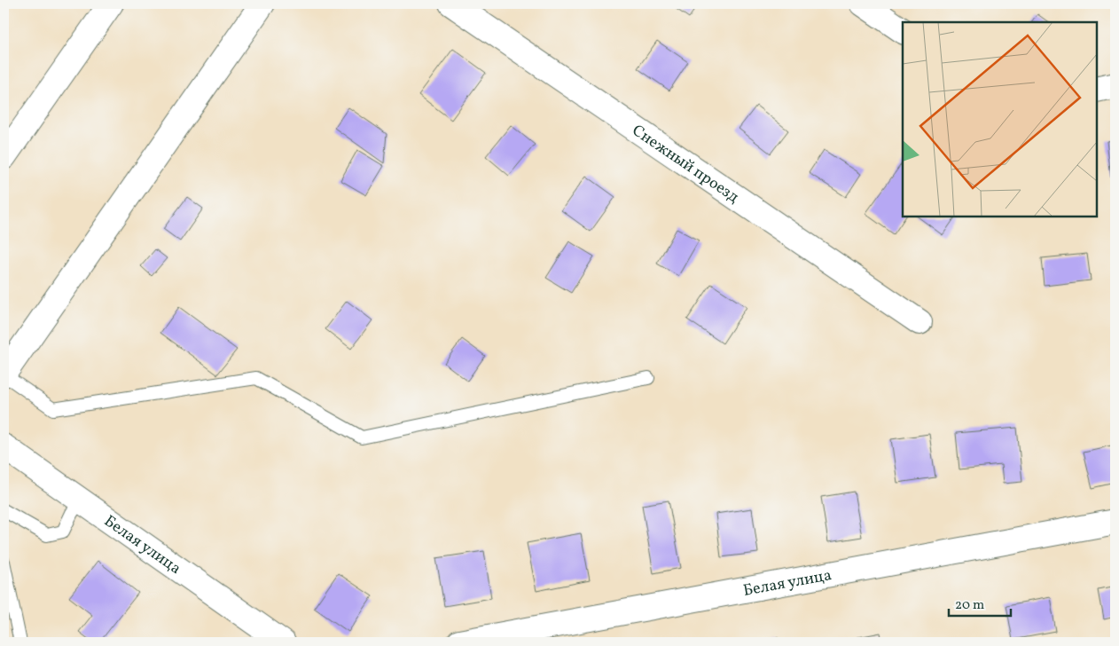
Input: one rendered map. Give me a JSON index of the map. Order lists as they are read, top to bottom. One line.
{"streets":{"street":["Снежный проезд","Белая улица"]},"scale_bar":"20 m"}
